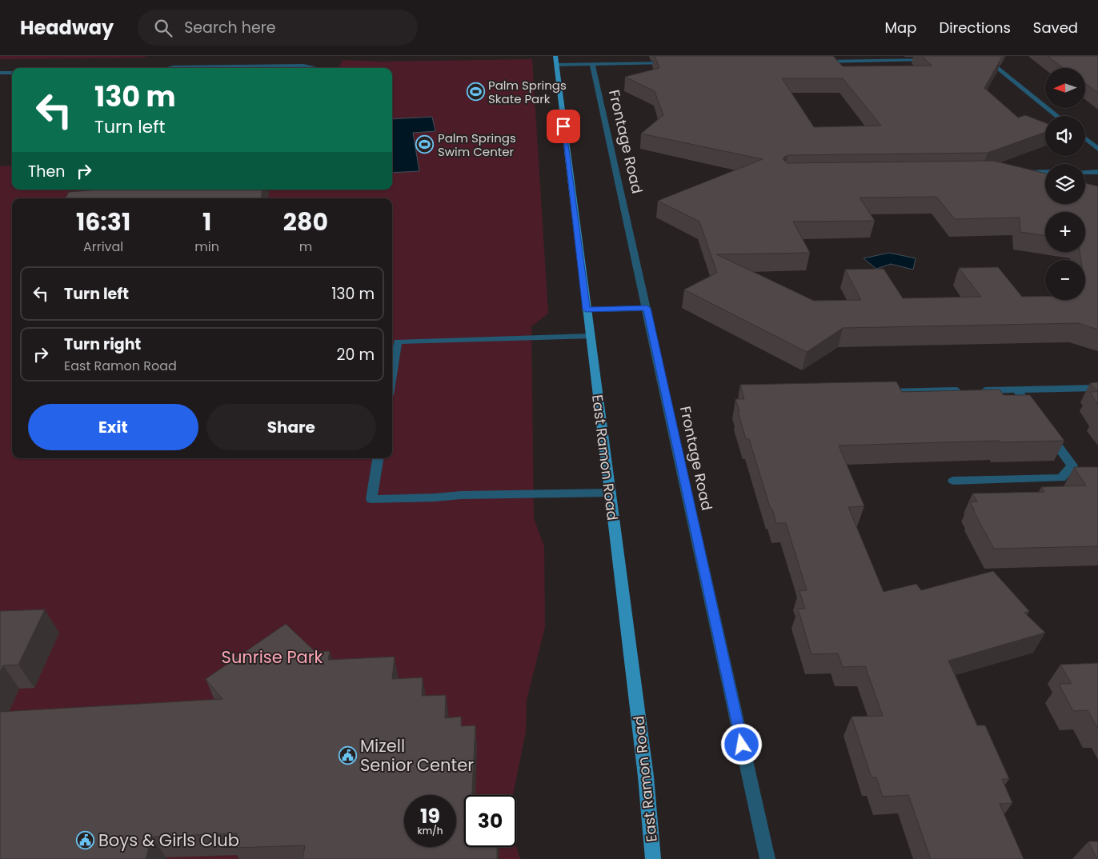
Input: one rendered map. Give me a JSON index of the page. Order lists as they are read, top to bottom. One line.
{"streets":{"main road":["East Ramon Road"],"street":["Frontage Road"]},"parks":["Sunrise Park"],"places":{"sports":["Palm Springs Skate Park","Palm Springs Swim Center"],"public building":["Mizell Senior Center","Boys & Girls Club"]},"north":"left","page":{"header":"Headway","search":"Search here","nav":["Map","Directions","Saved"],"map_buttons":["+","−"],"turn":["130 m","Turn left"],"then":"Then","eta":["16:31","Arrival","1","min","280","m"],"list":[{"name":"Turn left","value":"130 m"},{"name":"Turn right","note":"East Ramon Road","value":"20 m"}],"buttons":["Exit","Share"],"speed":"19 km/h","limit":"30"}}
